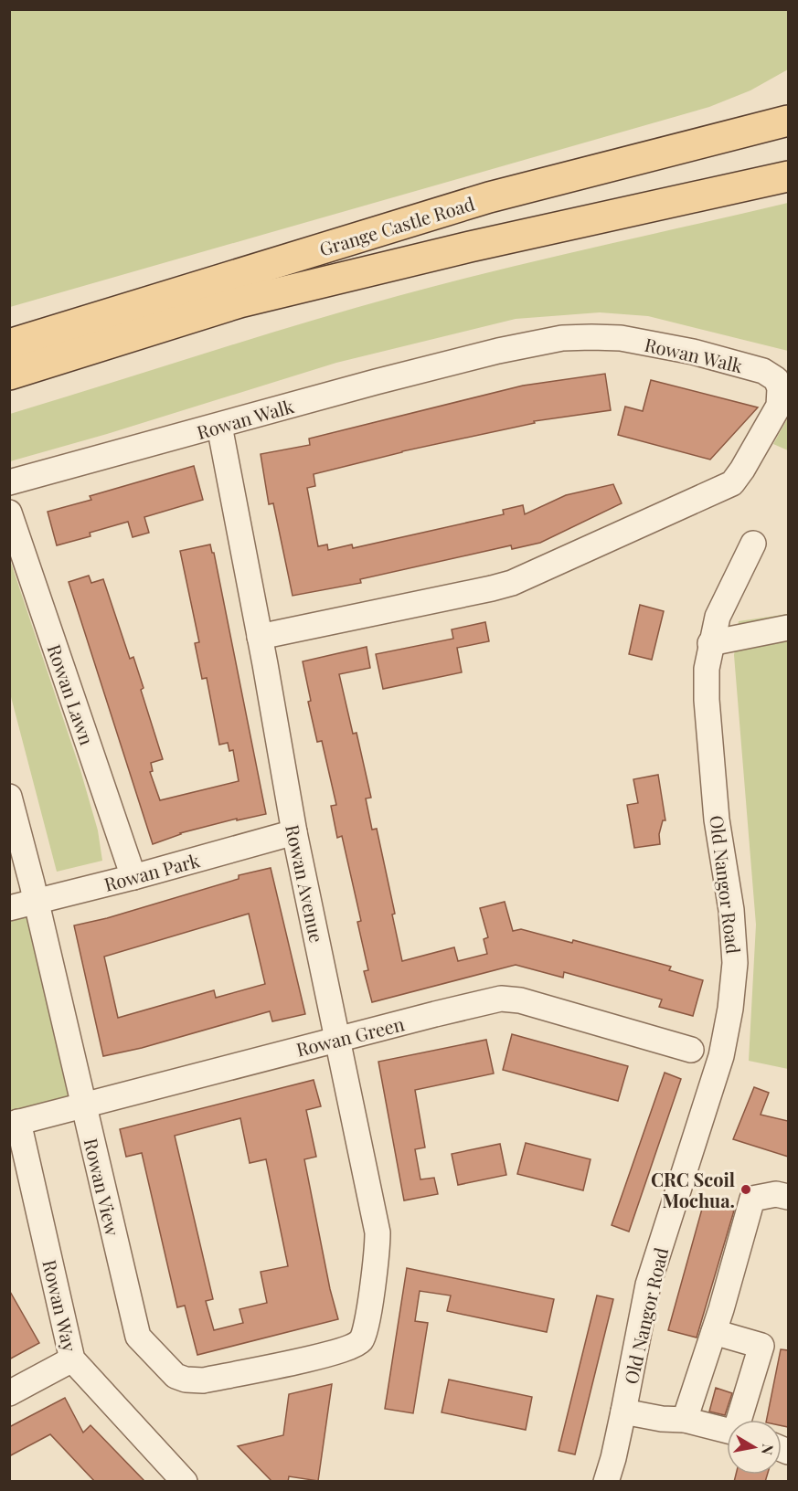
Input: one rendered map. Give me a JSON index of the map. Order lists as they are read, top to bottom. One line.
{"streets":{"main road":["Grange Castle Road"],"street":["Rowan Walk","Rowan Lawn","Rowan Park","Rowan Avenue","Old Nangor Road","Rowan Green","Rowan View","Rowan Way"]},"crossings":[["Rowan Walk","Rowan Avenue"],["Rowan Lawn","Rowan Park"],["Rowan Park","Rowan Avenue"],["Rowan Park","Rowan View"],["Rowan Avenue","Rowan Green"],["Rowan Avenue","Rowan View"],["Rowan Green","Rowan View"],["Rowan Green","Rowan Way"]],"places":["CRC Scoil Mochua."],"north":"right"}
